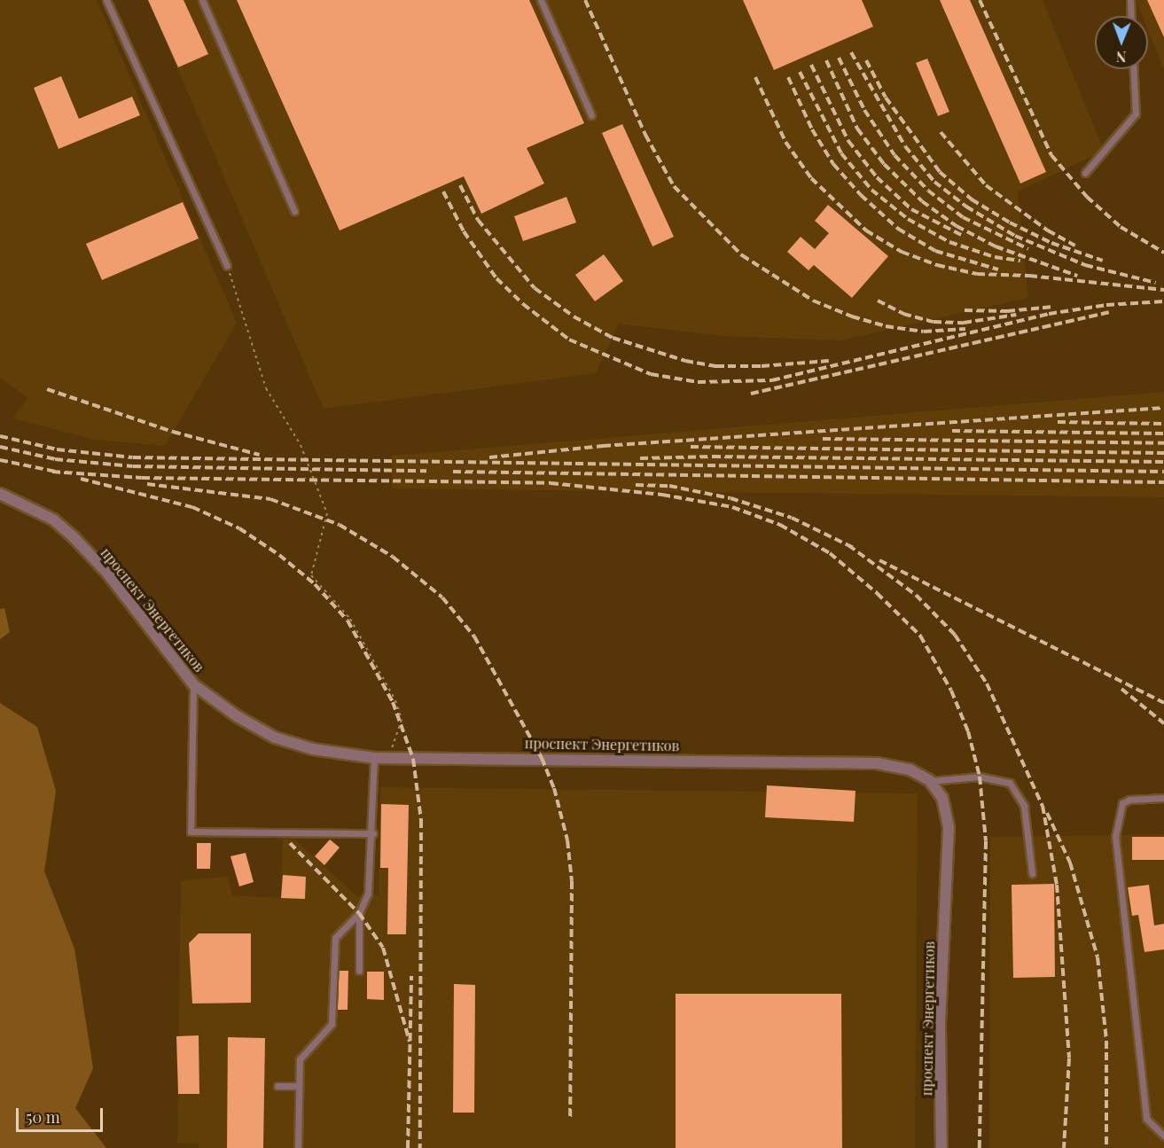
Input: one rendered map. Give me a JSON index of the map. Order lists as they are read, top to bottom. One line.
{"streets":{"street":["проспект Энергетиков"]},"scale_bar":"50 m","north":"bottom"}
